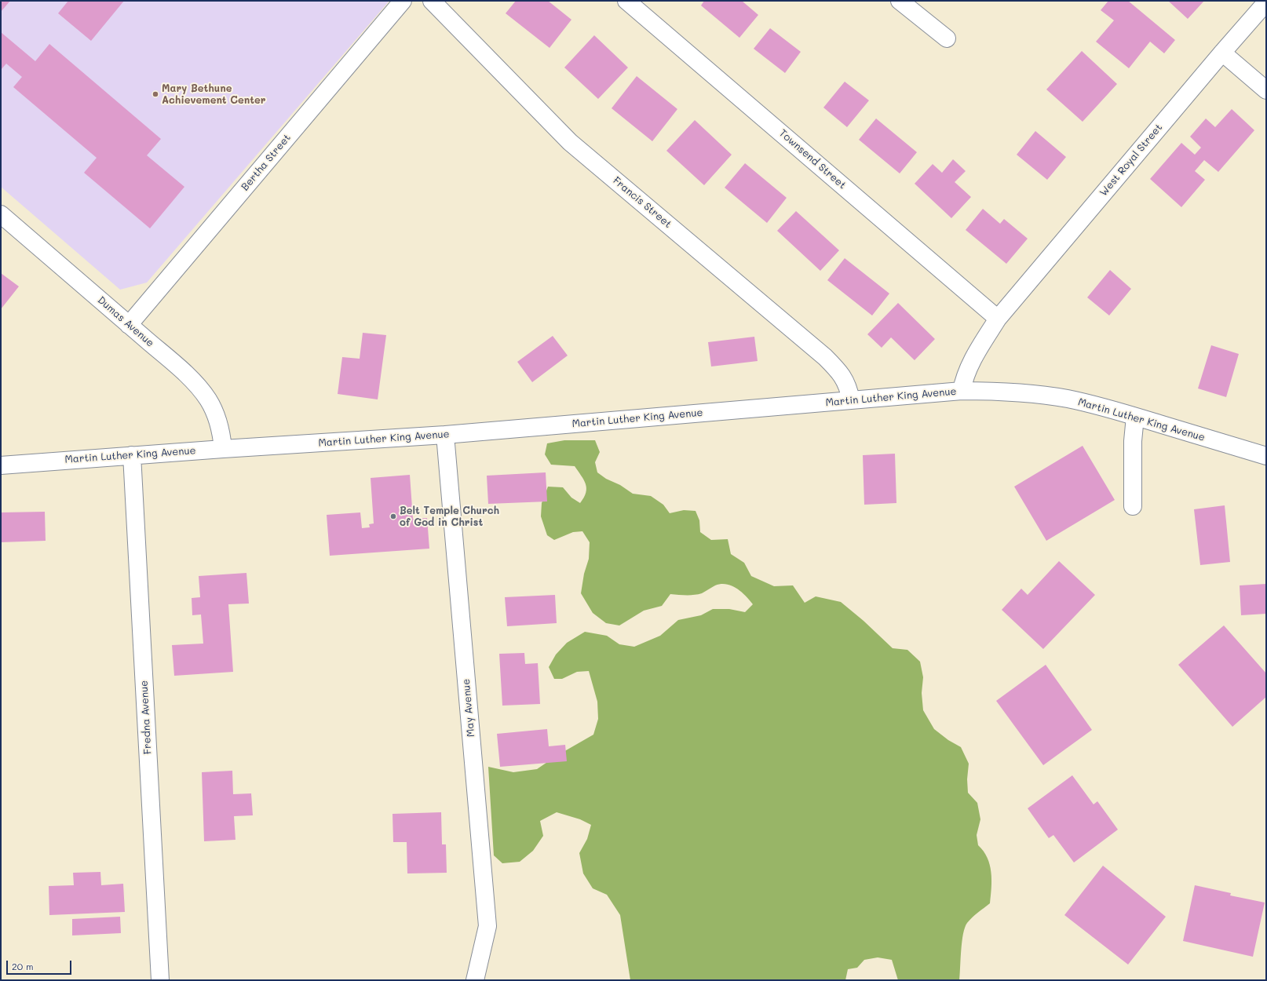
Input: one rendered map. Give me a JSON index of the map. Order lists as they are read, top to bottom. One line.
{"streets":{"street":["Townsend Street","West Royal Street","Bertha Street","Francis Street","Dumas Avenue","Martin Luther King Avenue","May Avenue","Fredna Avenue"]},"crossings":[["Townsend Street","West Royal Street"],["West Royal Street","Martin Luther King Avenue"],["Bertha Street","Dumas Avenue"],["Francis Street","Martin Luther King Avenue"],["Dumas Avenue","Martin Luther King Avenue"],["Martin Luther King Avenue","May Avenue"],["Martin Luther King Avenue","Fredna Avenue"]],"places":["Mary Bethune Achievement Center","Belt Temple Church of God in Christ"],"scale_bar":"20 m"}
